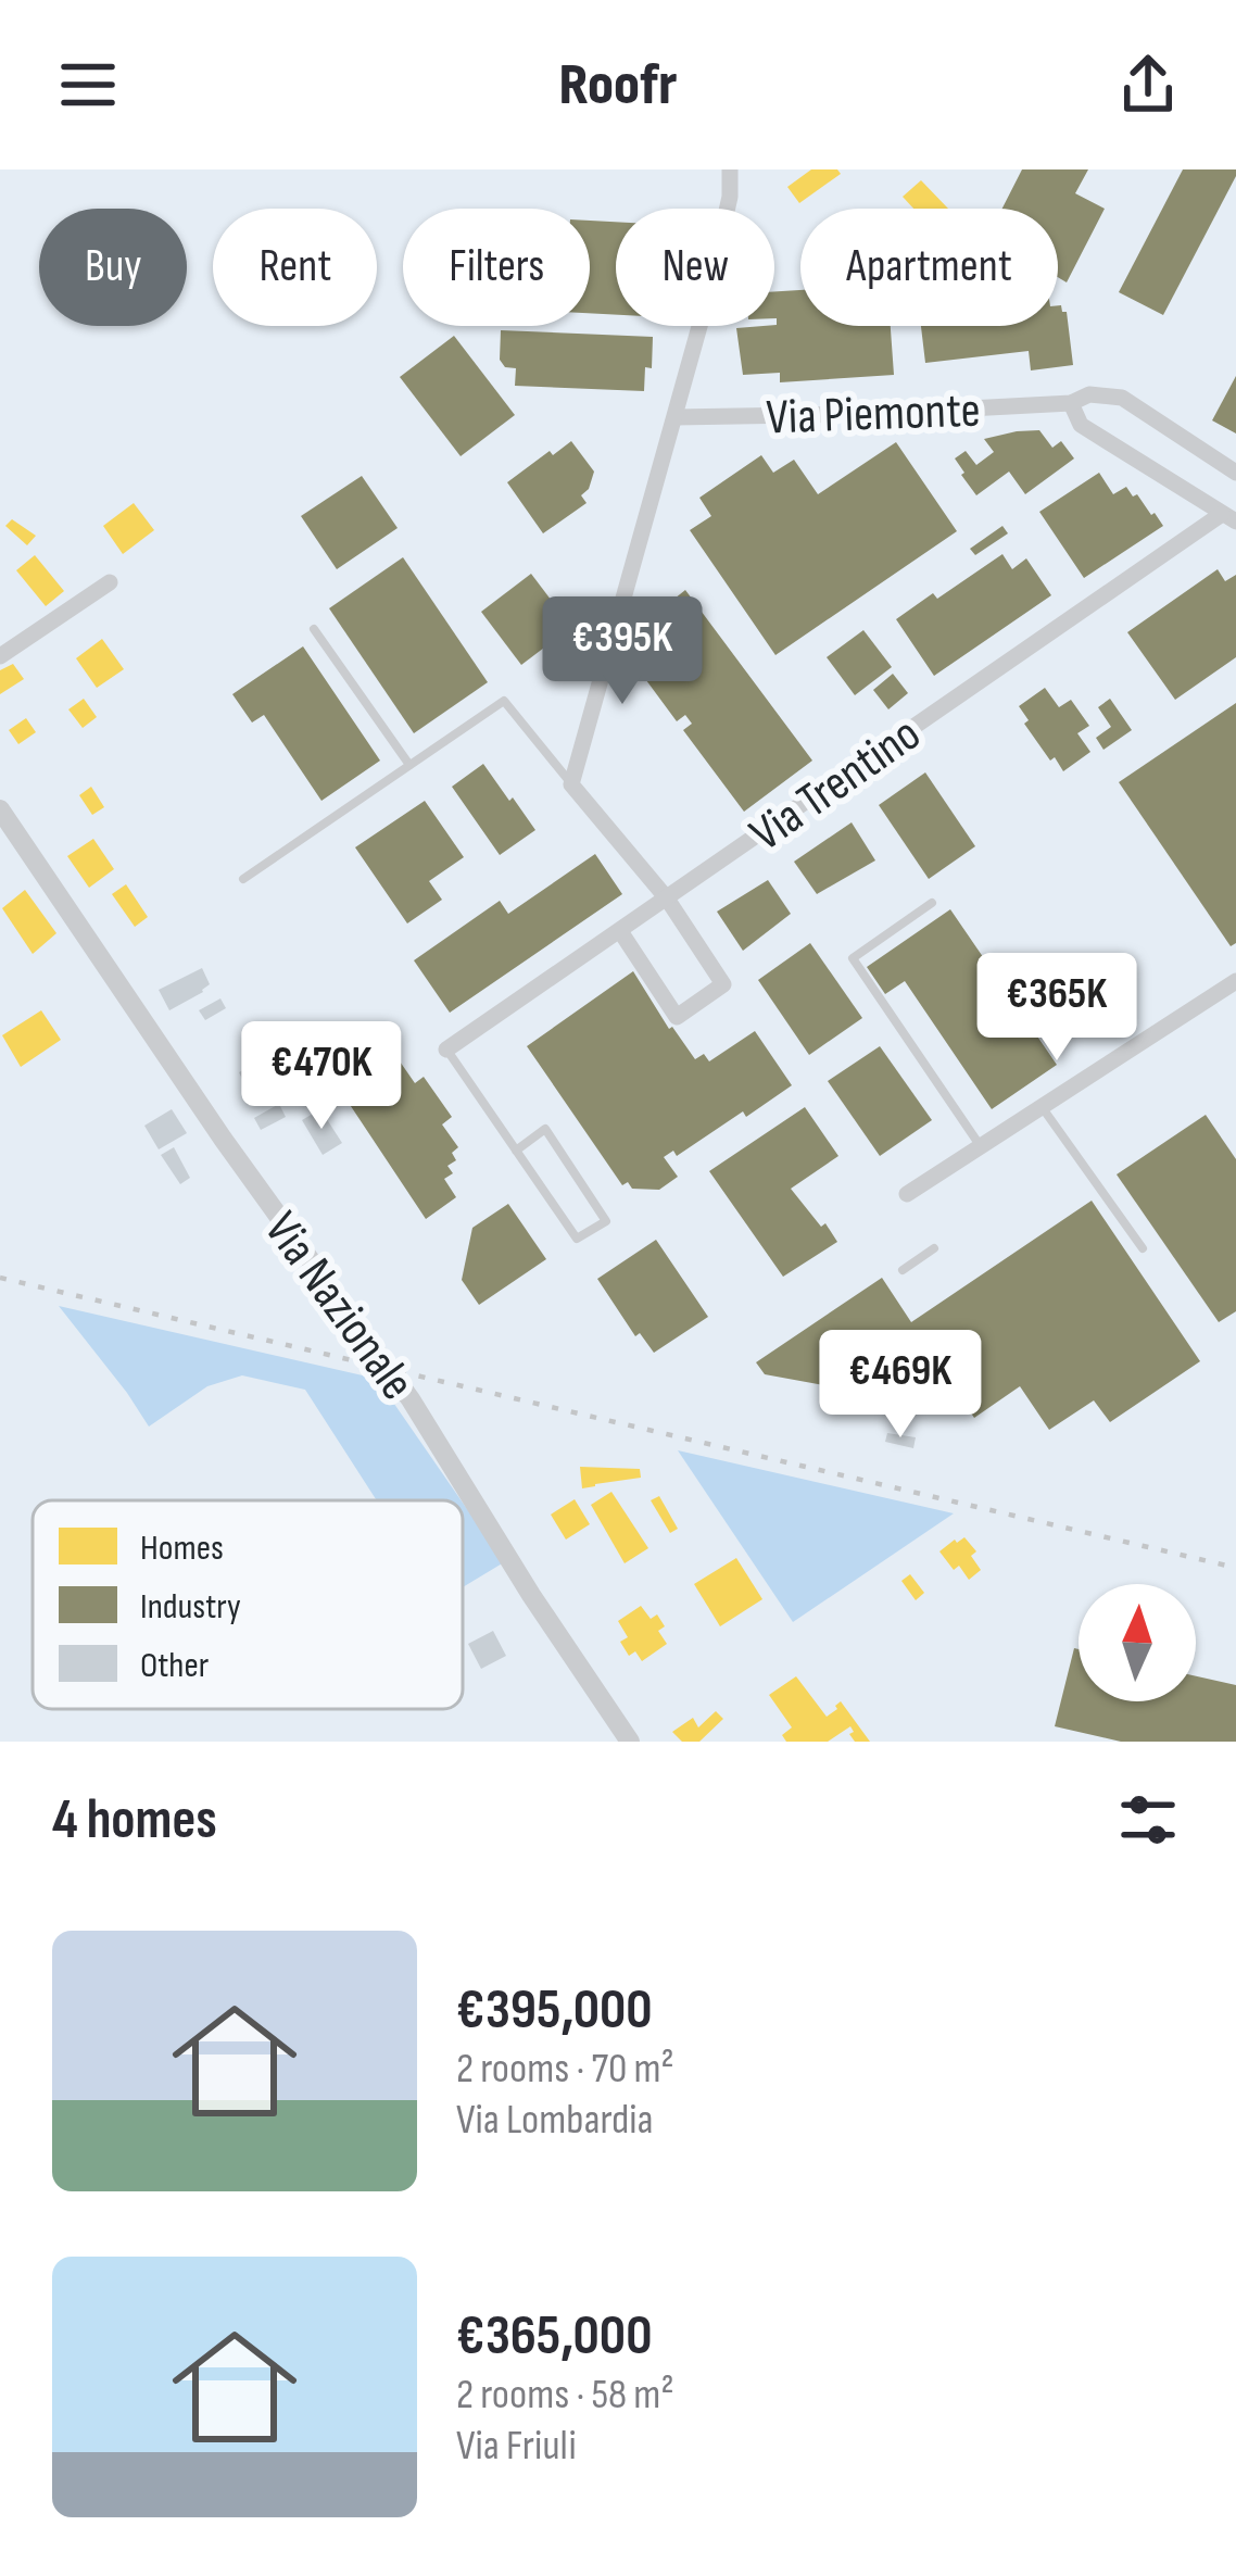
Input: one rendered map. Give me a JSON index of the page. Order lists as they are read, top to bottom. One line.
{"streets":{"street":["Via Piemonte","Via Trentino","Via Nazionale"]},"legend":["Homes","Industry","Other"],"north":"top","page":{"header":"Roofr","chip":["Buy","Rent","Filters","New","Apartment"],"price":["€395K","€365K","€470K","€469K"],"heading":"4 homes","list":[{"name":"€395,000","note":"2 rooms · 70 m² · Via Lombardia"},{"name":"€365,000","note":"2 rooms · 58 m² · Via Friuli"}]}}
